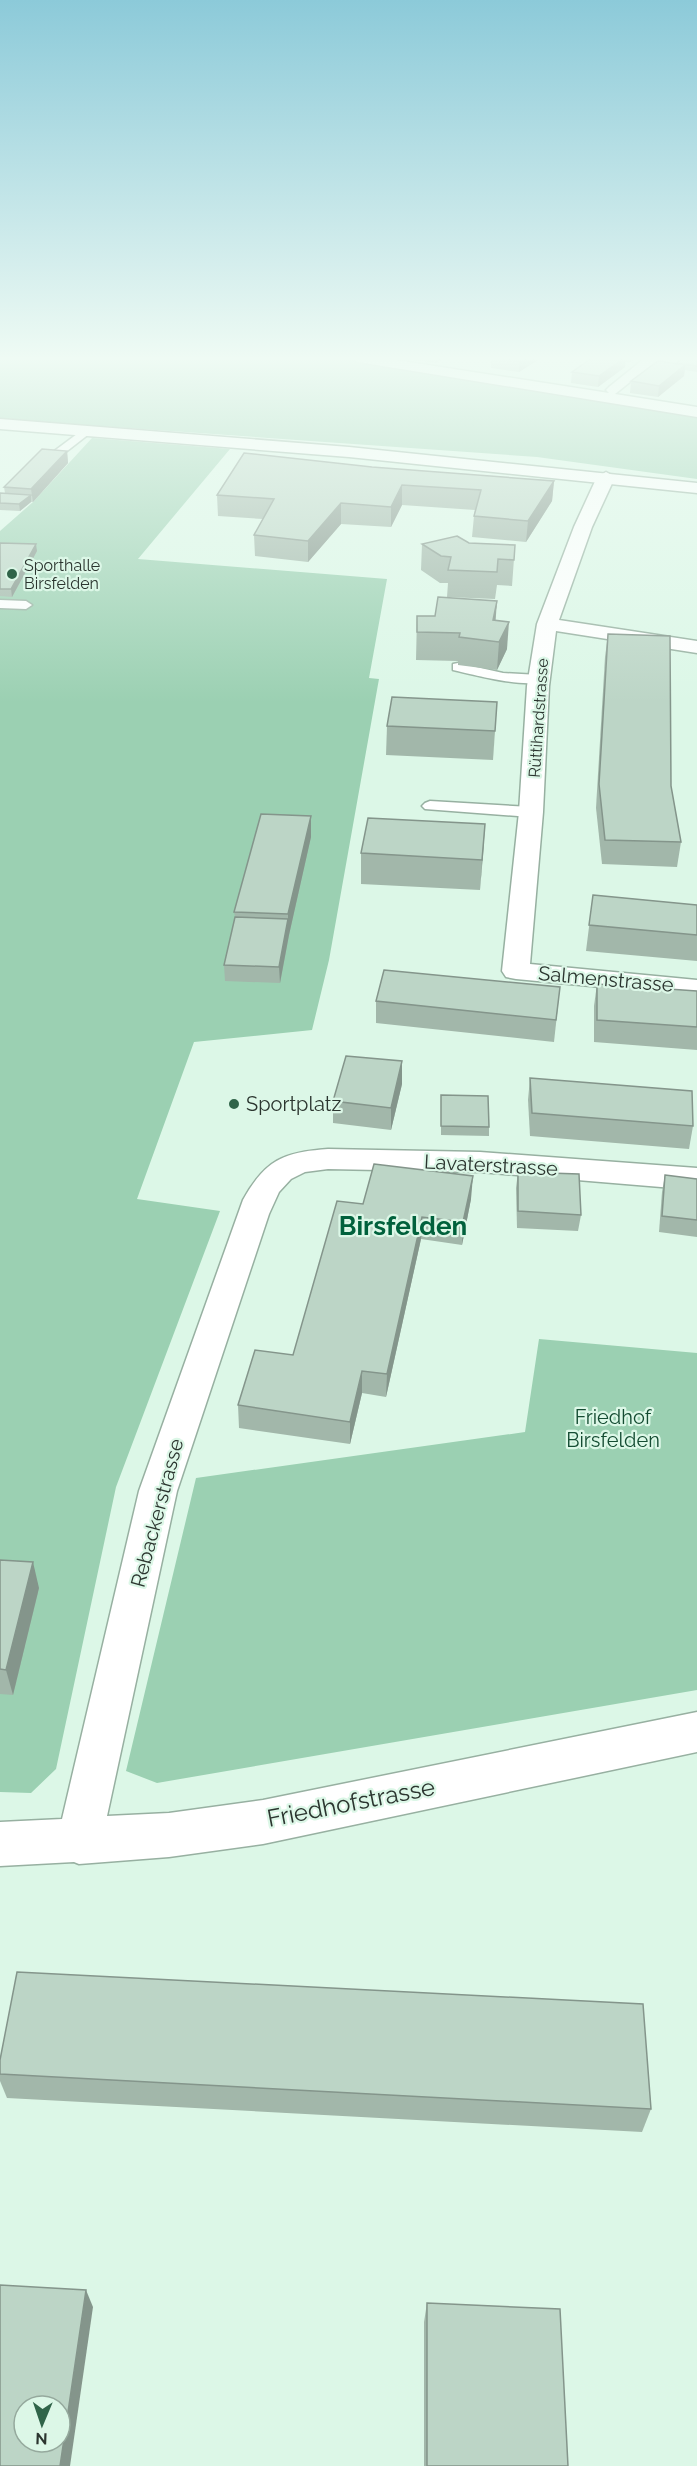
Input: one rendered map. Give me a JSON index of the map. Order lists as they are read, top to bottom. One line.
{"streets":{"street":["Rüttihardstrasse","Salmenstrasse","Lavaterstrasse","Rebackerstrasse","Friedhofstrasse"]},"crossings":[["Rüttihardstrasse","Salmenstrasse"],["Lavaterstrasse","Rebackerstrasse"],["Rebackerstrasse","Friedhofstrasse"]],"districts":["Birsfelden"],"parks":["Friedhof Birsfelden"],"places":["Sporthalle Birsfelden","Sportplatz"],"north":"bottom"}
